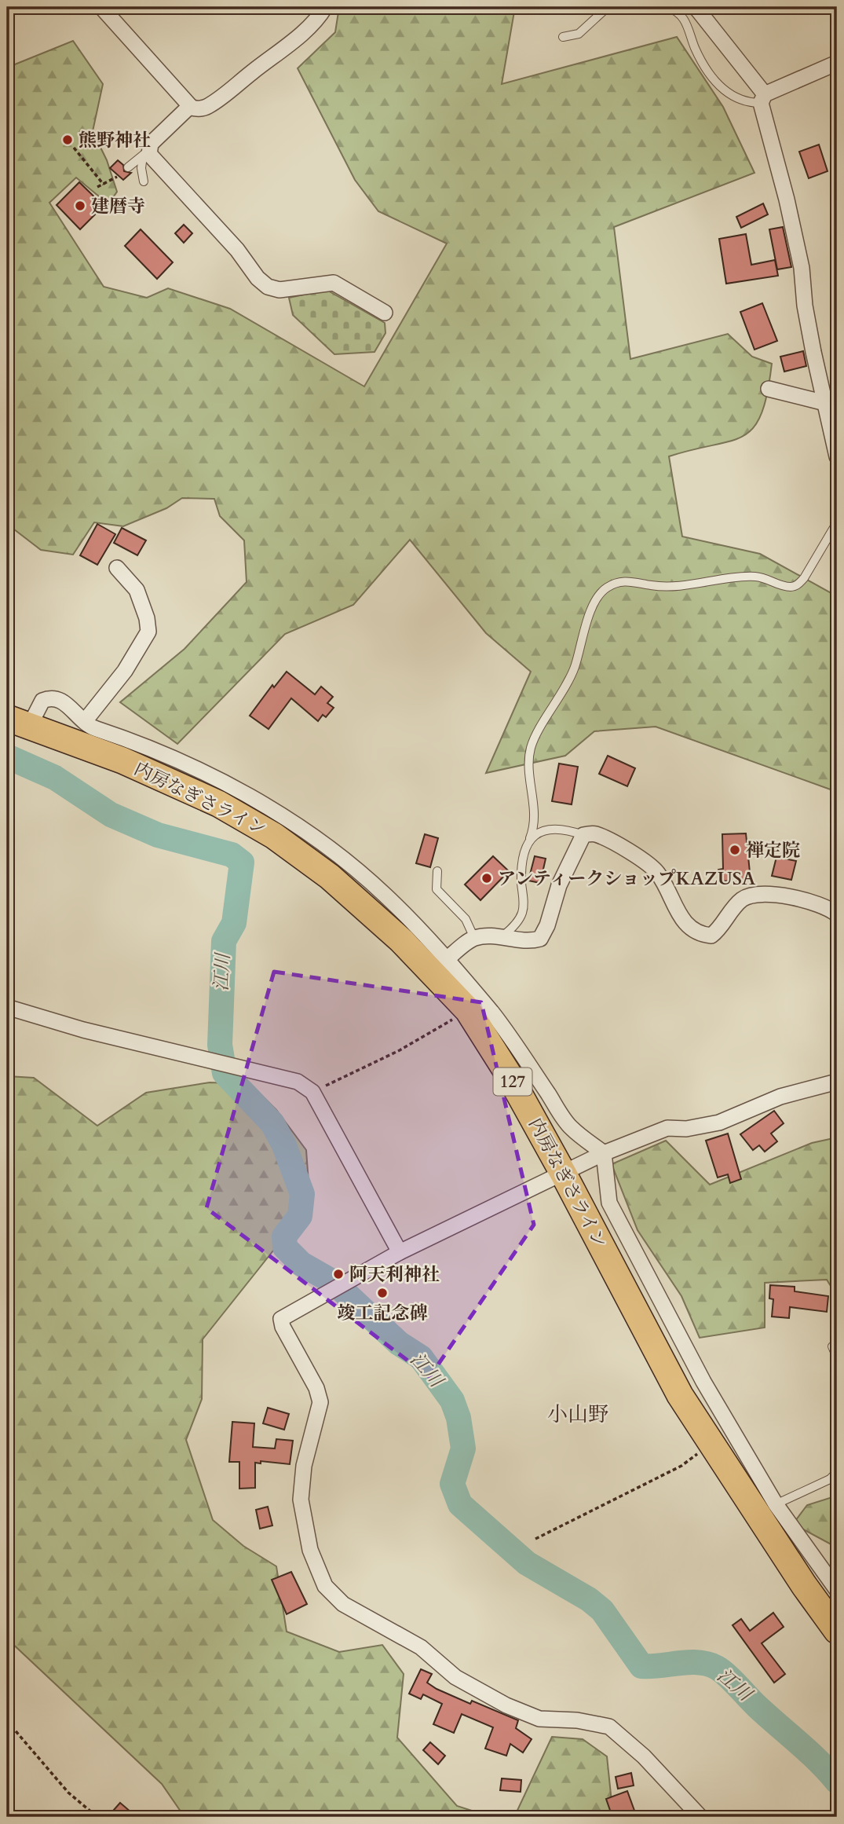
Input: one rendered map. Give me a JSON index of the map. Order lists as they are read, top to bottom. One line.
{"streets":{"highway":["内房なぎさライン","127"]},"districts":["小山野"],"water":["江川"],"places":["熊野神社","建暦寺","禅定院","アンティークショップKAZUSA","阿天利神社","竣工記念碑"]}
